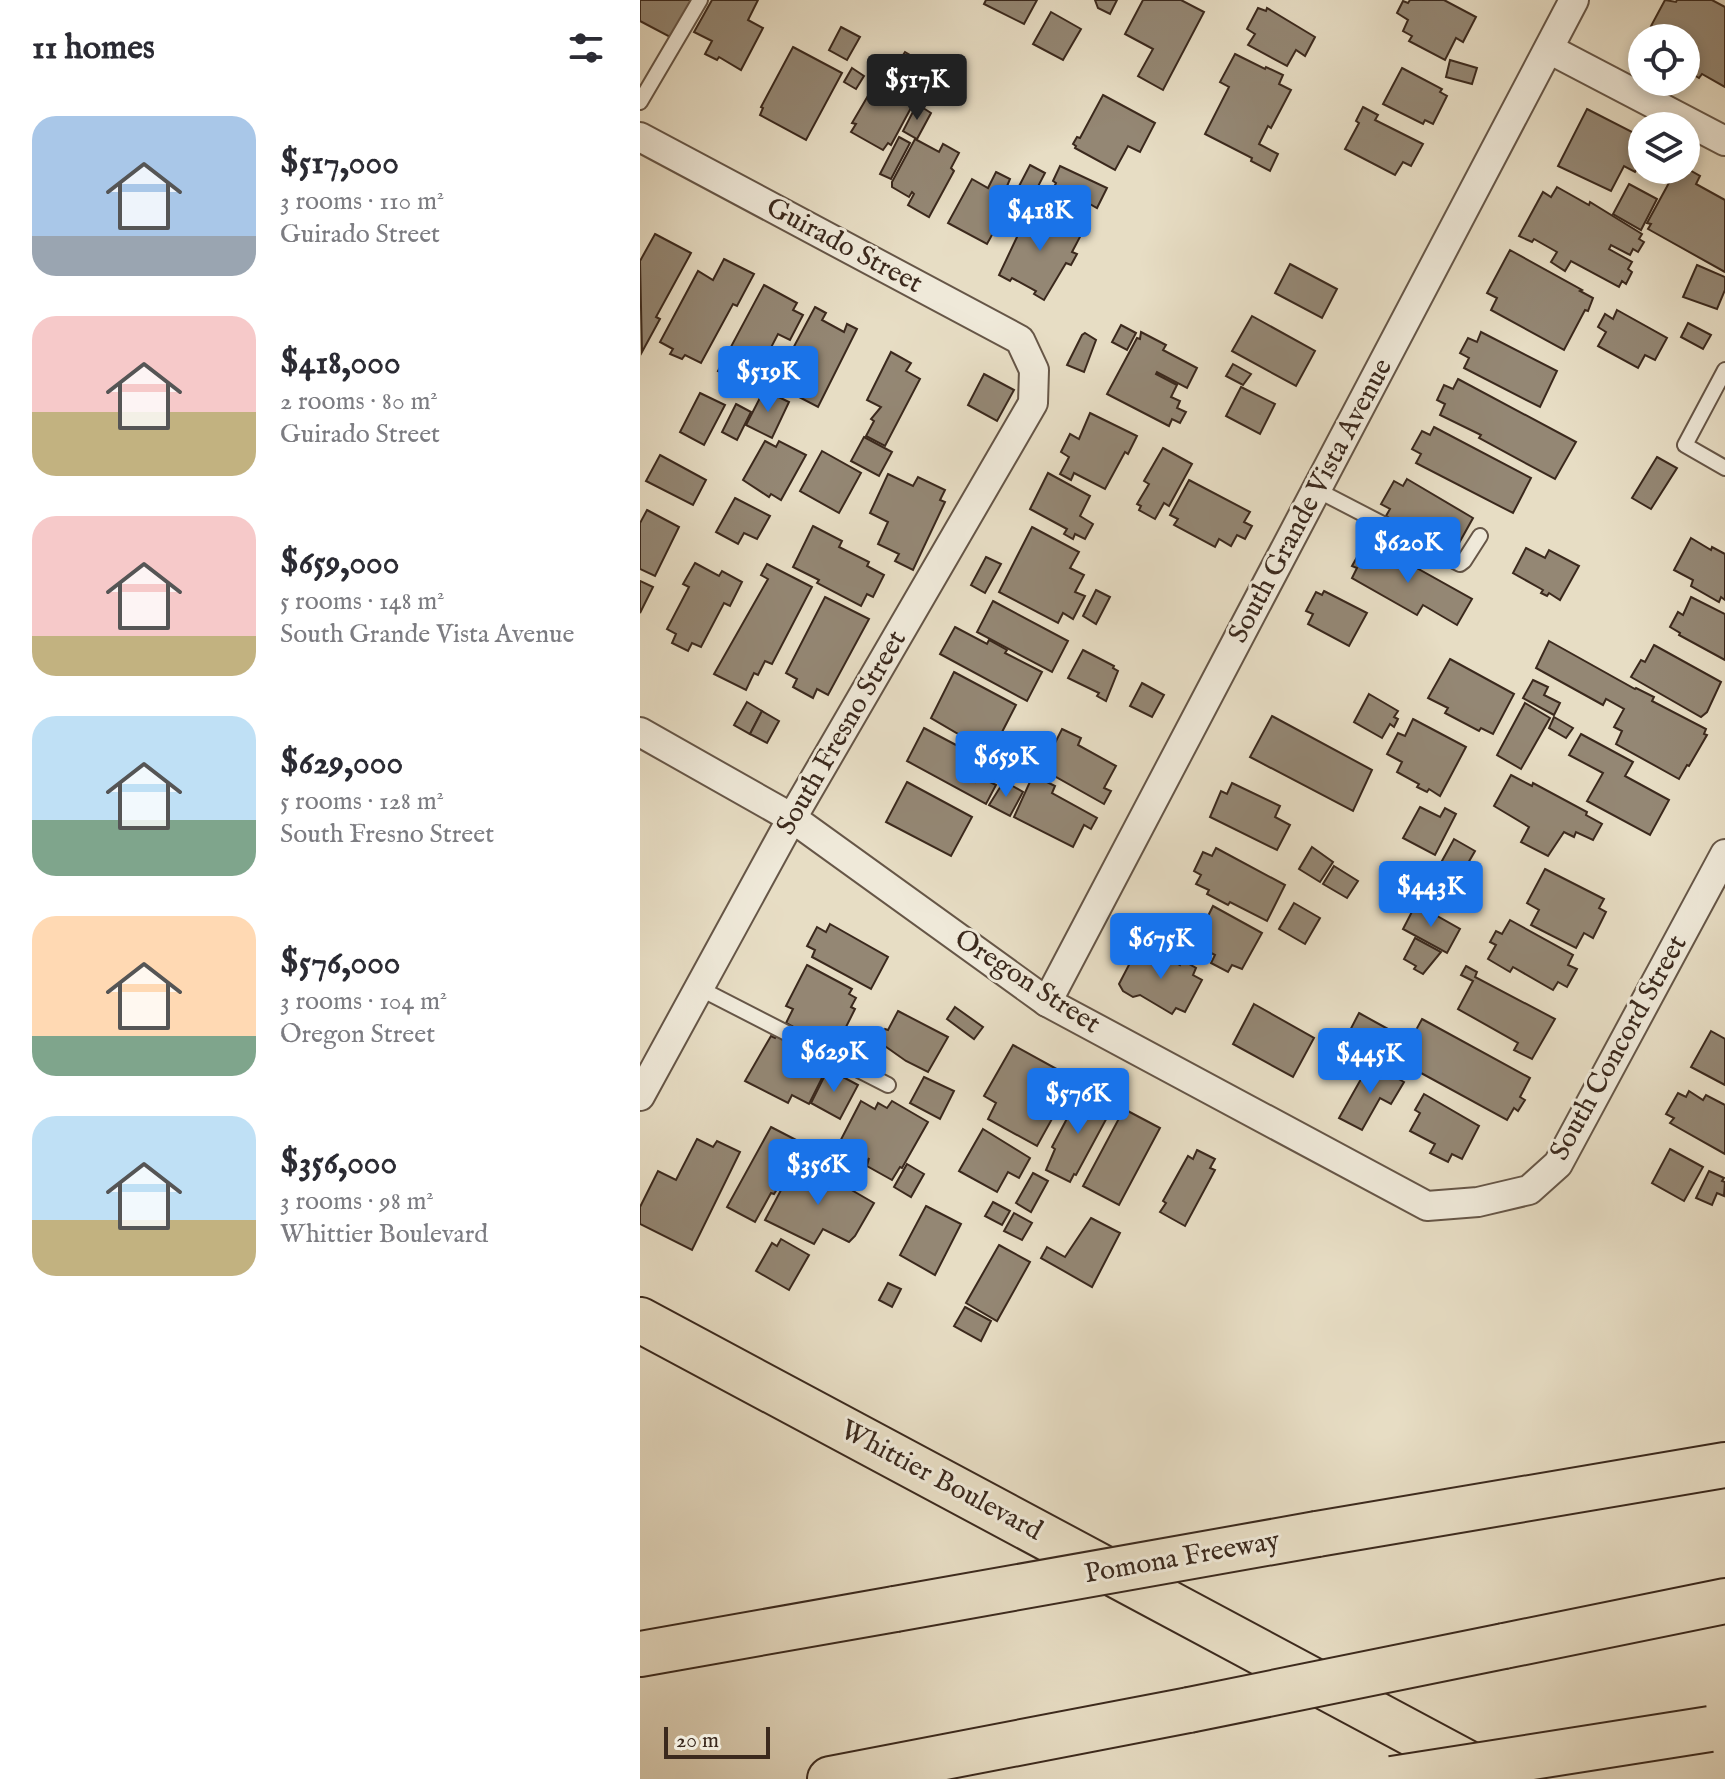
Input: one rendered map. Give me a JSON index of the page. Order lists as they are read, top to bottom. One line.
{"streets":{"main road":["Whittier Boulevard","Pomona Freeway"],"street":["Guirado Street","South Grande Vista Avenue","South Fresno Street","Oregon Street","South Concord Street"]},"crossings":[["Guirado Street","South Fresno Street"],["South Grande Vista Avenue","Oregon Street"],["South Fresno Street","Oregon Street"],["Oregon Street","South Concord Street"]],"scale_bar":"20 m","page":{"heading":"11 homes","price":["$517K","$418K","$519K","$620K","$659K","$443K","$675K","$629K","$445K","$576K","$356K"],"list":[{"name":"$517,000","note":"3 rooms · 110 m² · Guirado Street"},{"name":"$418,000","note":"2 rooms · 80 m² · Guirado Street"},{"name":"$659,000","note":"5 rooms · 148 m² · South Grande Vista Avenue"},{"name":"$629,000","note":"5 rooms · 128 m² · South Fresno Street"},{"name":"$576,000","note":"3 rooms · 104 m² · Oregon Street"},{"name":"$356,000","note":"3 rooms · 98 m² · Whittier Boulevard"}],"scale":"20 m"}}
